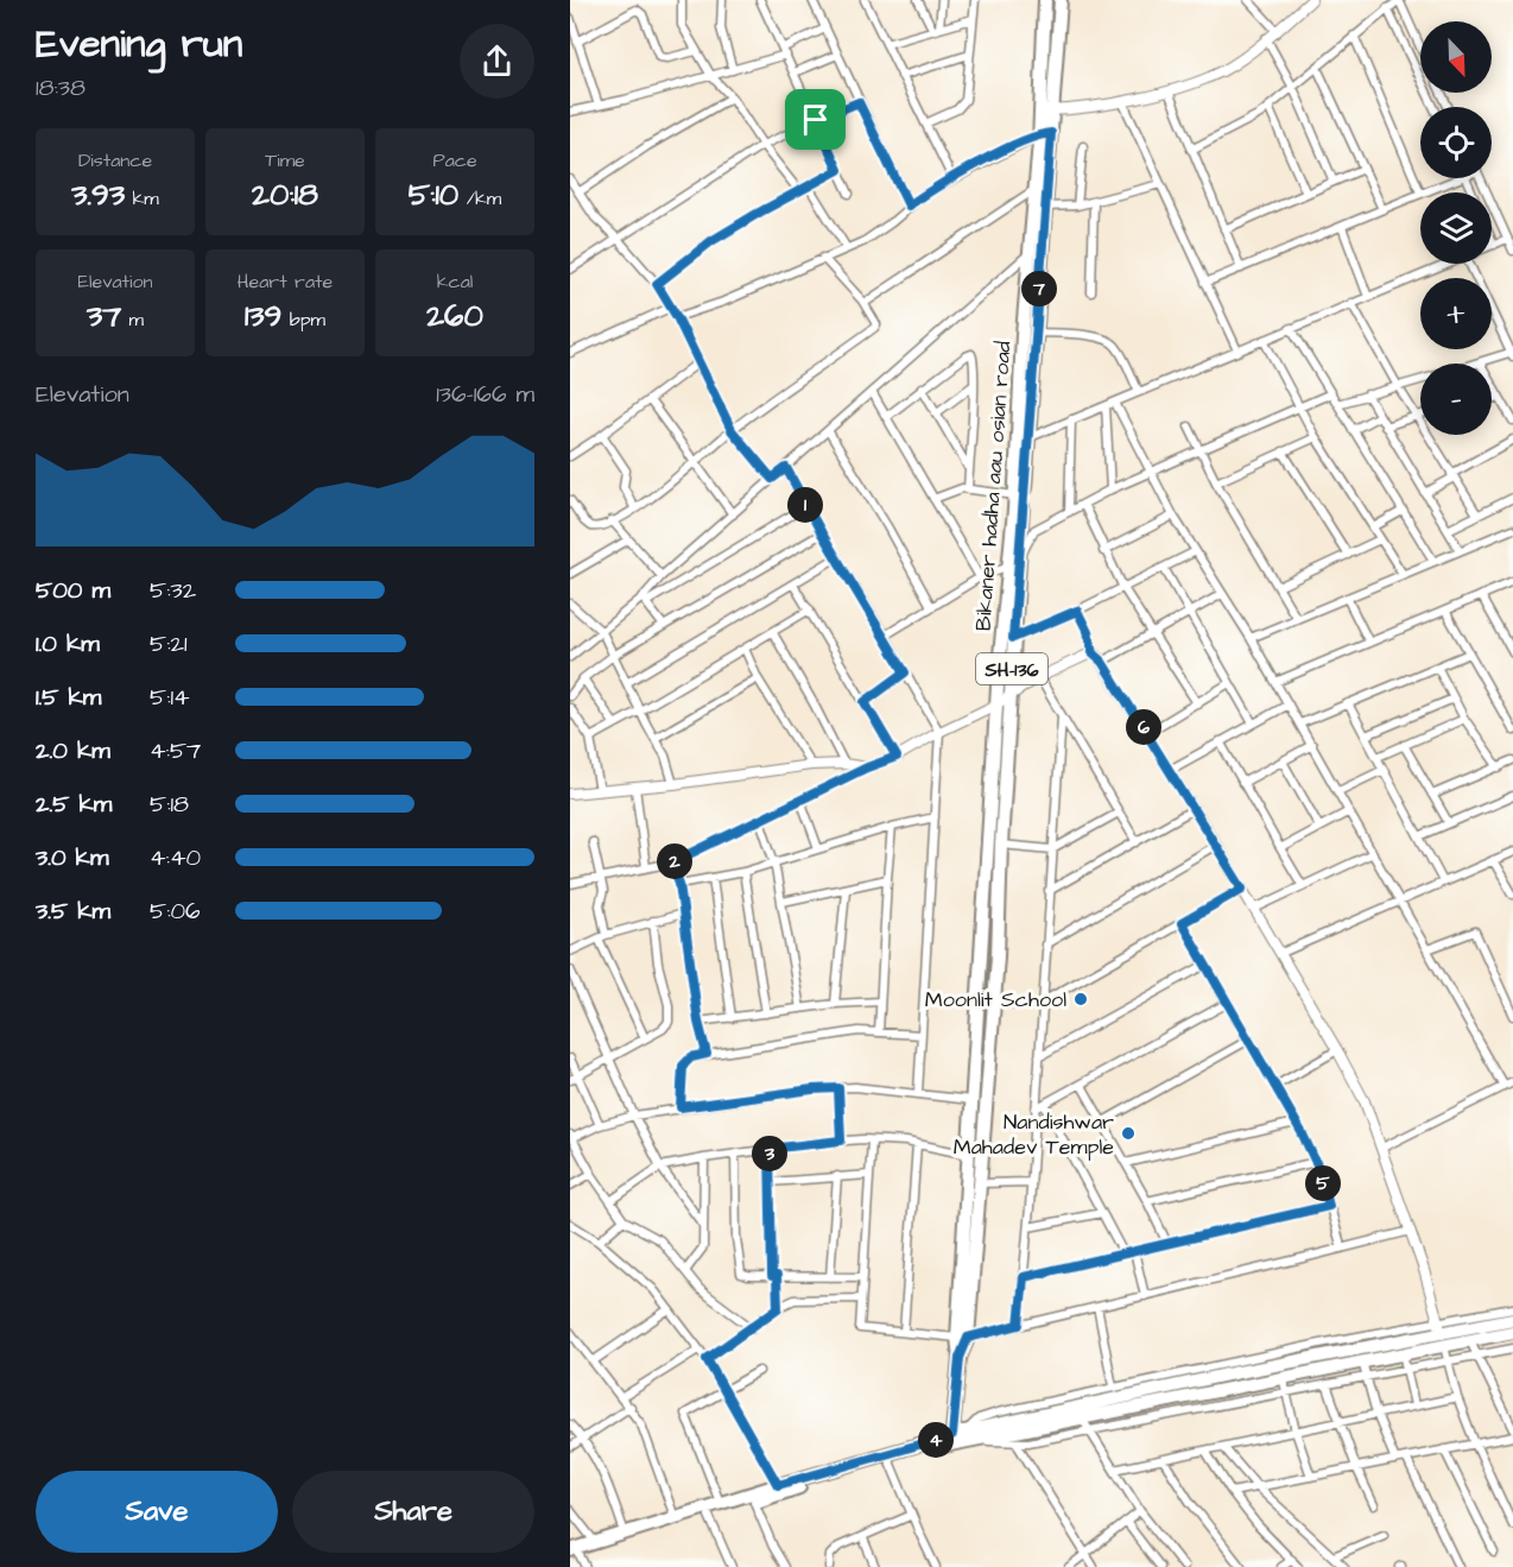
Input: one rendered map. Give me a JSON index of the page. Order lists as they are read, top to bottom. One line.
{"streets":{"main road":["Bikaner hadha aau osian road","SH-136"]},"places":["Moonlit School","Nandishwar Mahadev Temple"],"north":"bottom right","page":{"heading":["Evening run","18:38"],"map_buttons":["+","−"],"stats":[["Distance","3.93 km"],["Time","20:18"],["Pace","5:10 /km"],["Elevation","37 m"],["Heart rate","139 bpm"],["kcal","260"]],"pins":["7","1","6","2","3","5","4"],"chart":["Elevation","136–166 m"],"list":[{"name":"500 m","note":"5:32"},{"name":"1.0 km","note":"5:21"},{"name":"1.5 km","note":"5:14"},{"name":"2.0 km","note":"4:57"},{"name":"2.5 km","note":"5:18"},{"name":"3.0 km","note":"4:40"},{"name":"3.5 km","note":"5:06"}],"buttons":["Save","Share"]}}
